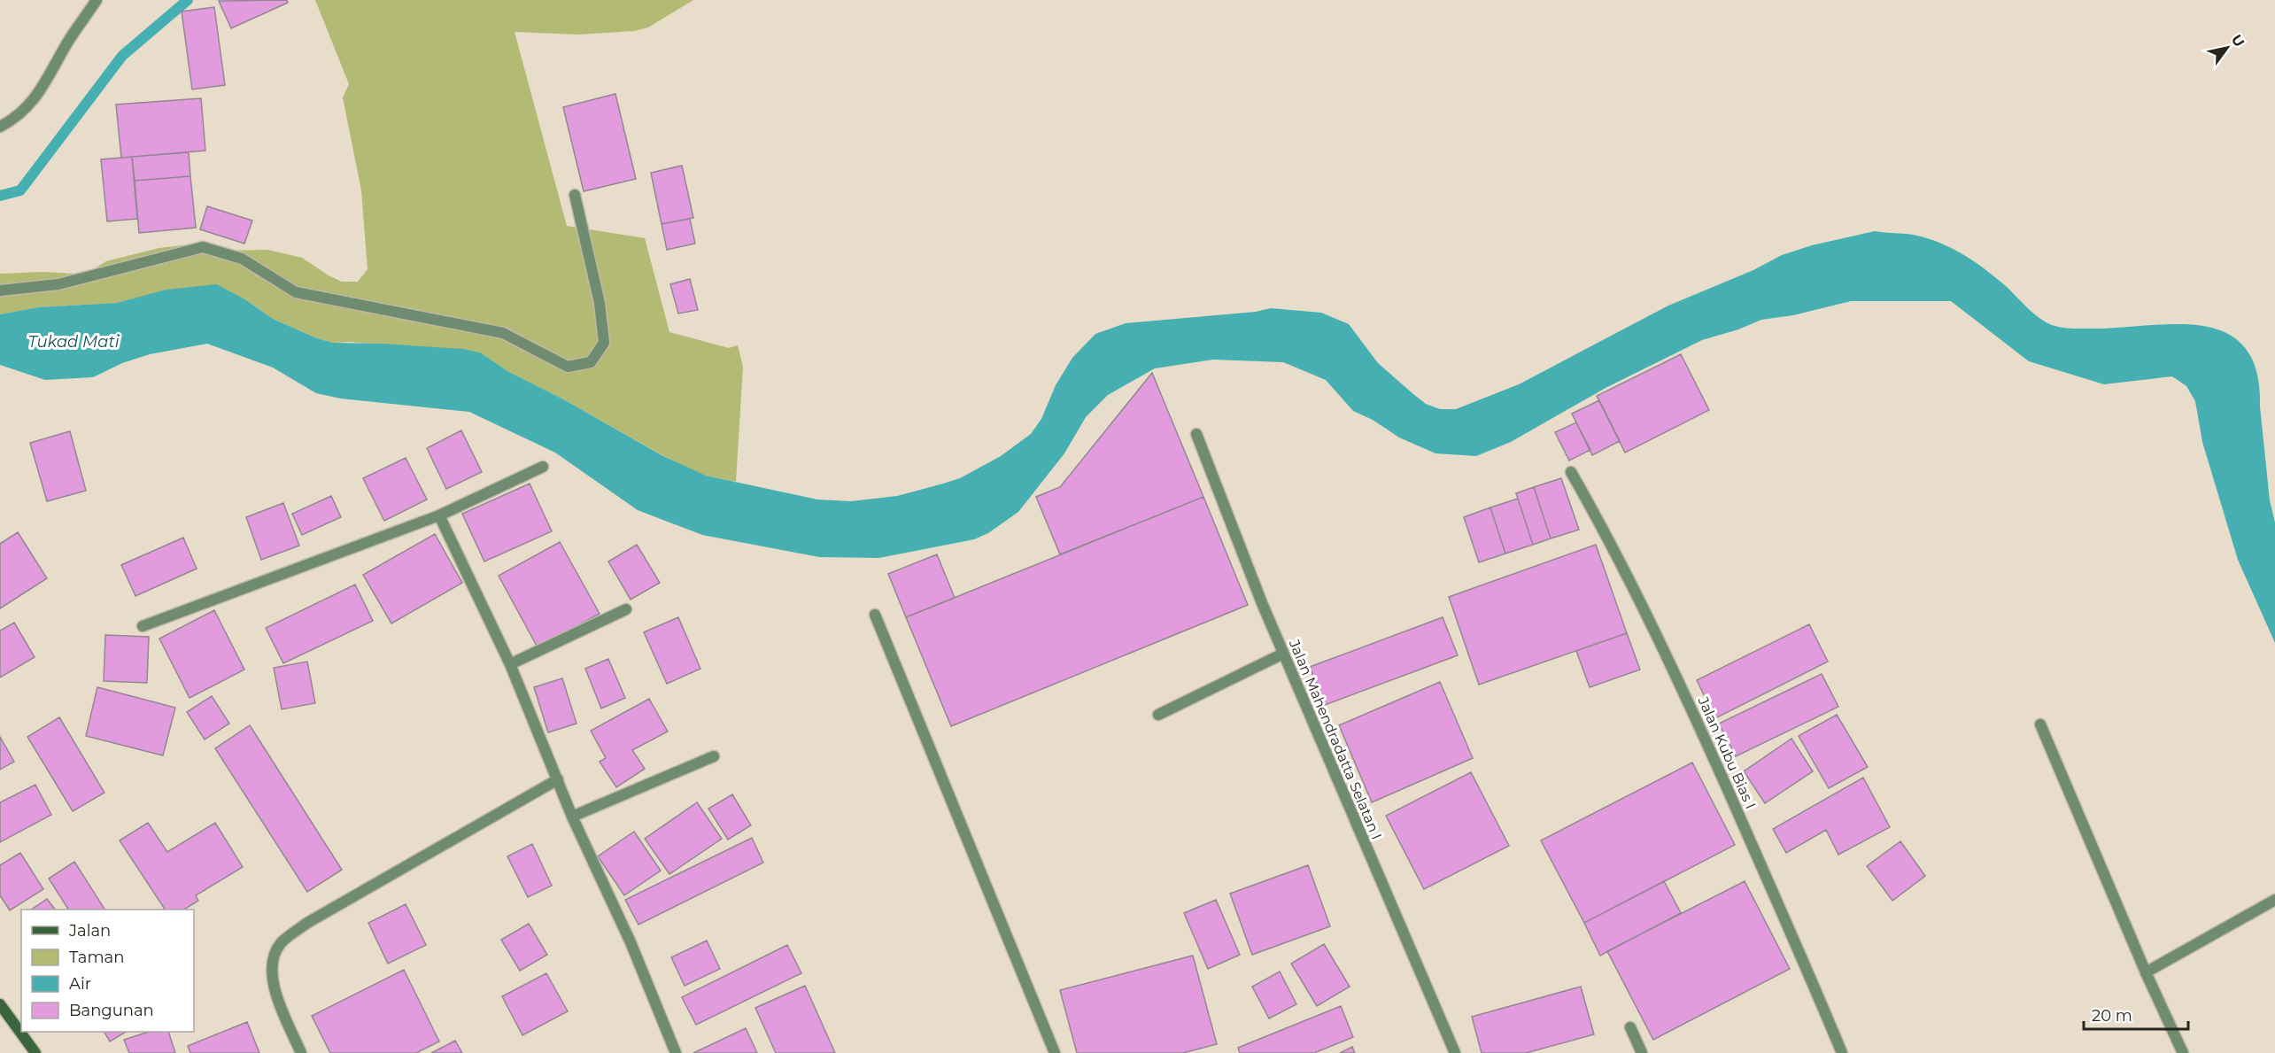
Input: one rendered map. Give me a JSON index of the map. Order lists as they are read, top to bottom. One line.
{"streets":{"street":["Jalan Mahendradatta Selatan I","Jalan Kubu Bias I"]},"water":["Tukad Mati"],"legend":["Jalan","Taman","Air","Bangunan"],"scale_bar":"20 m","north":"top right"}
